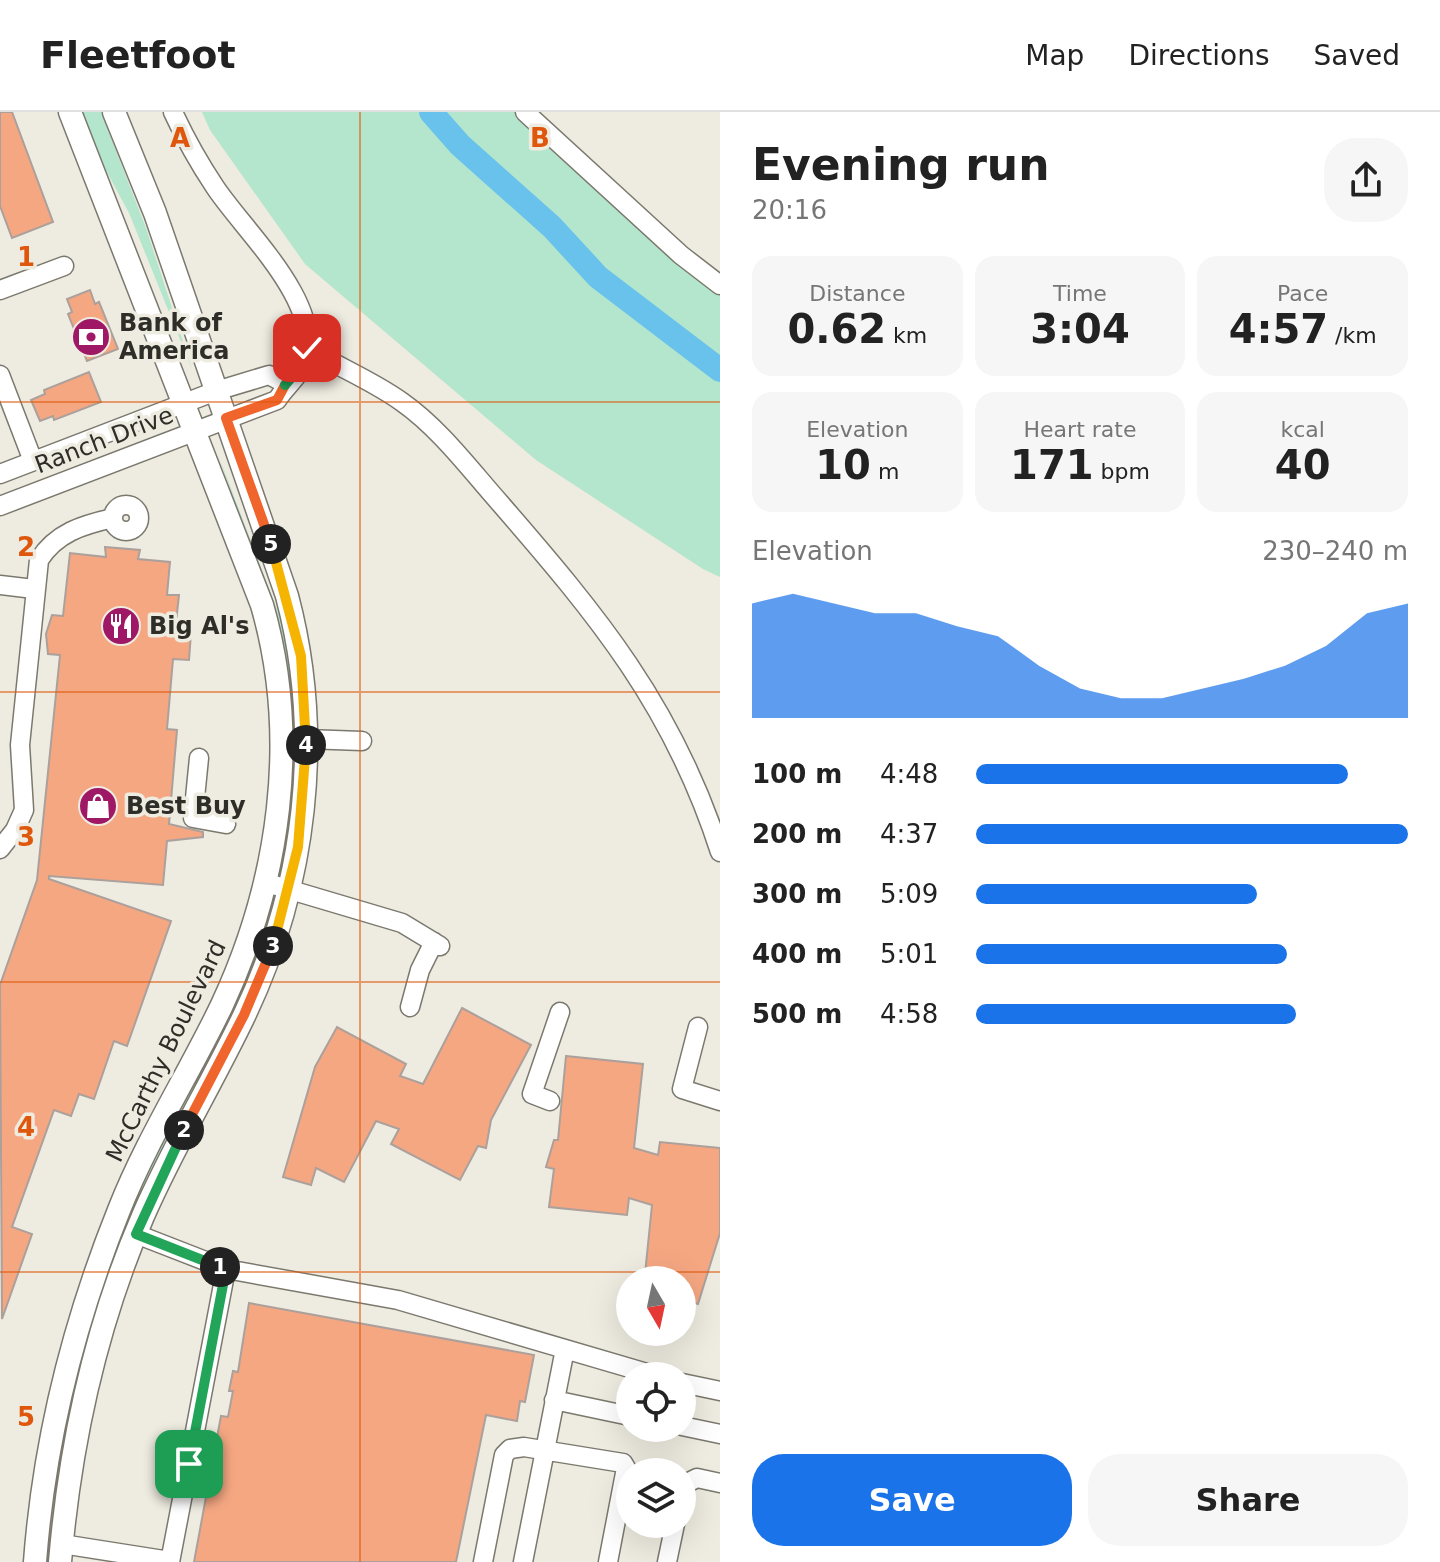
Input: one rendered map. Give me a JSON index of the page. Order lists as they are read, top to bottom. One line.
{"streets":{"main road":["McCarthy Boulevard"],"street":["Ranch Drive"]},"crossings":[["Ranch Drive","McCarthy Boulevard"]],"places":{"bank":["Bank of America"],"restaurant":["Big Al's"],"shop":["Best Buy"]},"north":"bottom","page":{"header":"Fleetfoot","nav":["Map","Directions","Saved"],"heading":["Evening run","20:16"],"stats":[["Distance","0.62 km"],["Time","3:04"],["Pace","4:57 /km"],["Elevation","10 m"],["Heart rate","171 bpm"],["kcal","40"]],"chart":["Elevation","230–240 m"],"pins":["5","4","3","2","1"],"list":[{"name":"100 m","note":"4:48"},{"name":"200 m","note":"4:37"},{"name":"300 m","note":"5:09"},{"name":"400 m","note":"5:01"},{"name":"500 m","note":"4:58"}],"buttons":["Save","Share"]},"grid":{"columns":["A","B"],"rows":["1","2","3","4","5"]}}
